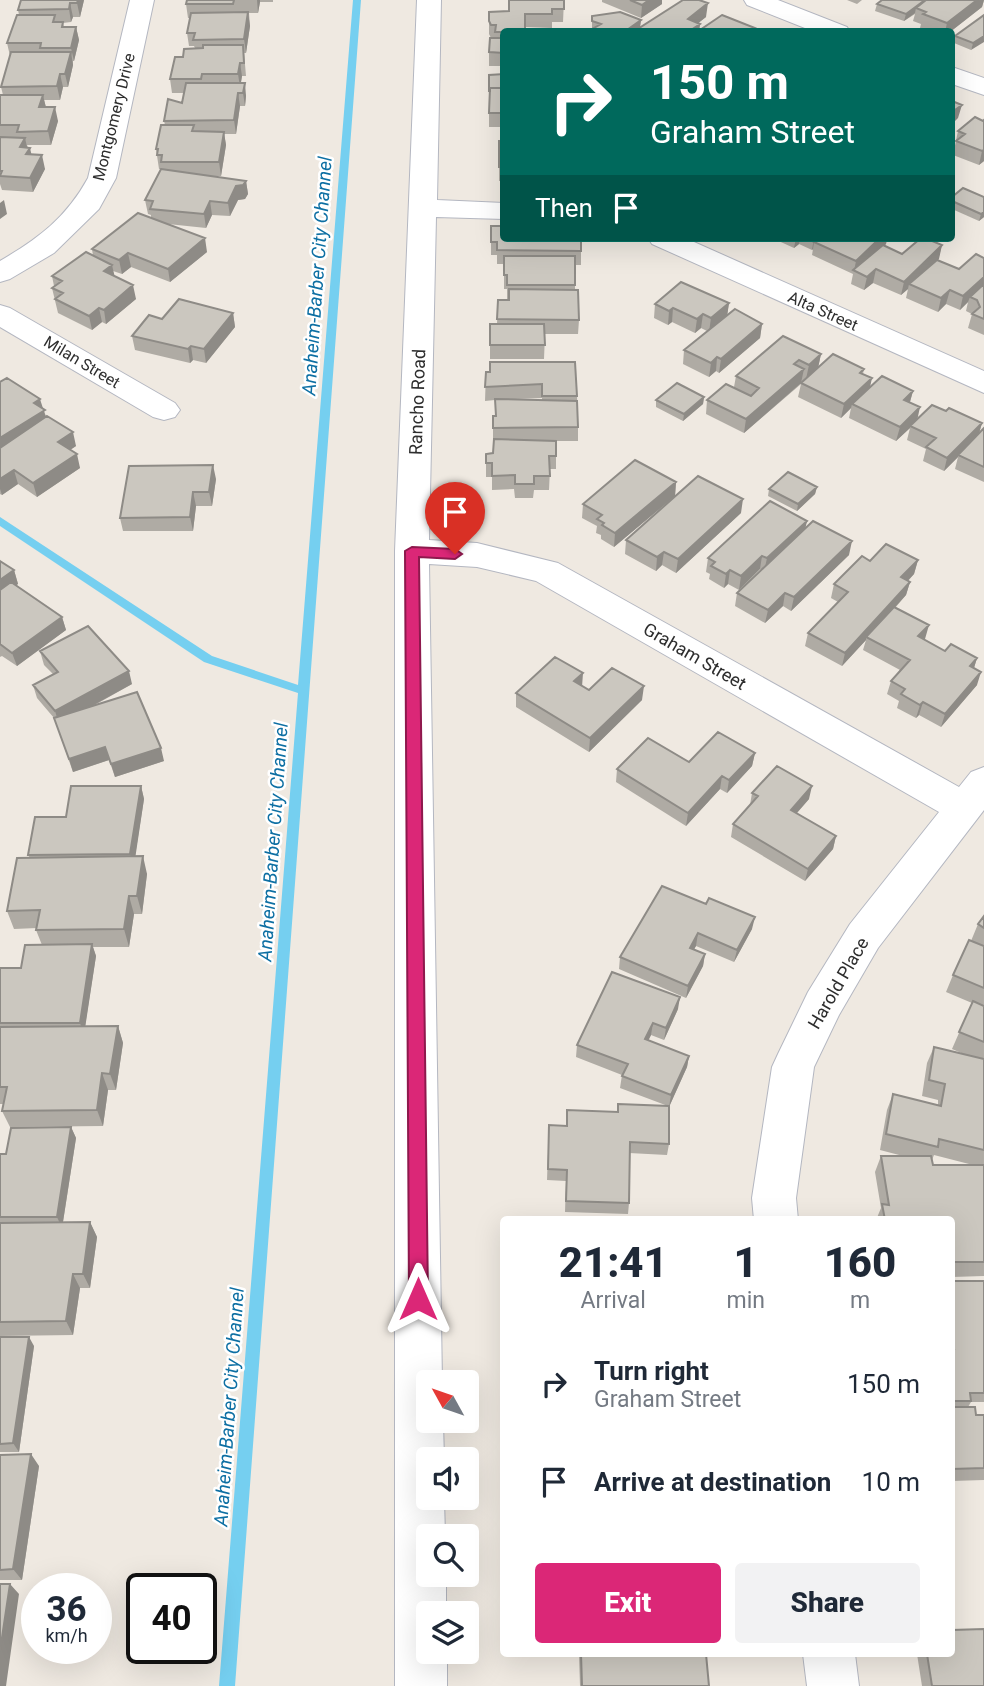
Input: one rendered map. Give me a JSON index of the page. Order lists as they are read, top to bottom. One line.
{"streets":{"street":["Montgomery Drive","Alta Street","Milan Street","Rancho Road","Graham Street","Harold Place"]},"crossings":[["Rancho Road","Graham Street"],["Graham Street","Harold Place"]],"water":["Anaheim-Barber City Channel"],"north":"top left","page":{"turn":["150 m","Graham Street"],"then":"Then","eta":["21:41","Arrival","1","min","160","m"],"list":[{"name":"Turn right","note":"Graham Street","value":"150 m"},{"name":"Arrive at destination","value":"10 m"}],"buttons":["Exit","Share"],"speed":"36 km/h","limit":"40"}}
